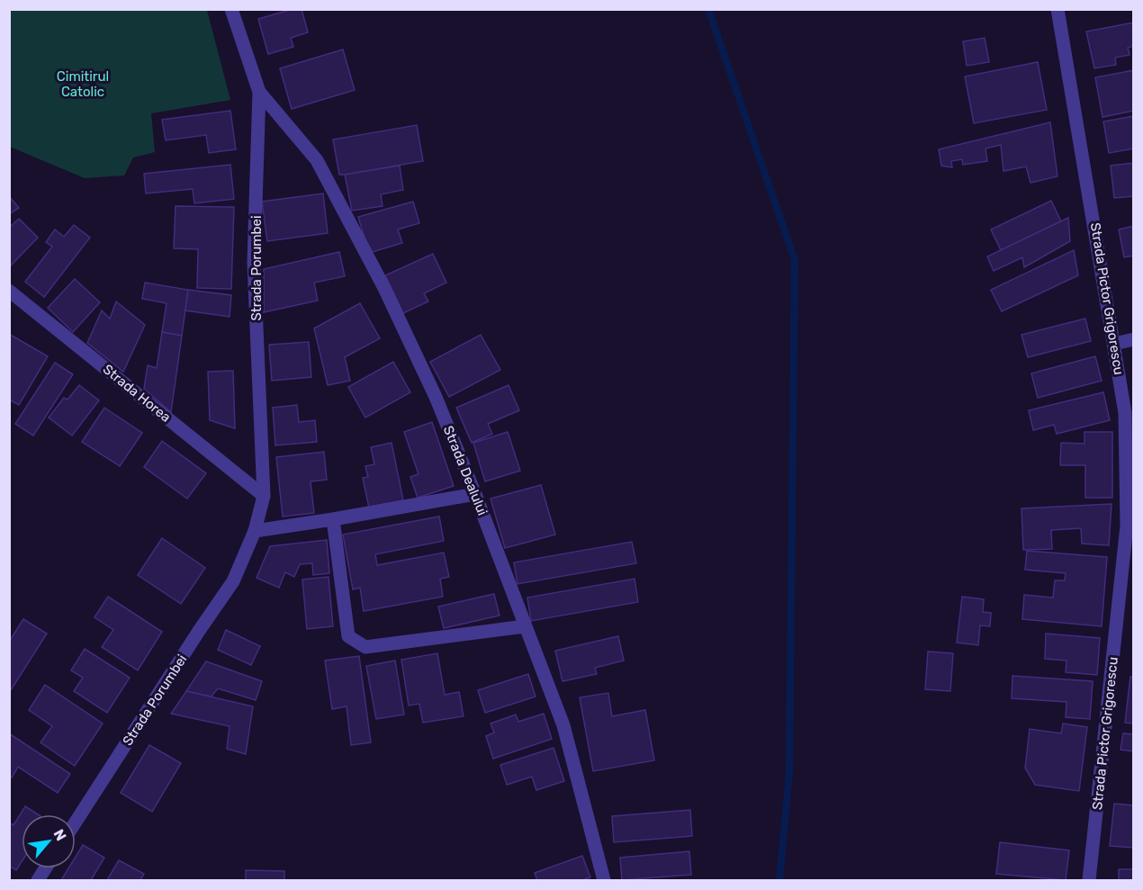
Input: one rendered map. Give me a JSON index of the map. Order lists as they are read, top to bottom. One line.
{"streets":{"street":["Strada Porumbei","Strada Pictor Grigorescu","Strada Horea","Strada Dealului"]},"crossings":[["Strada Porumbei","Strada Horea"],["Strada Porumbei","Strada Dealului"]],"parks":["Cimitirul Catolic"],"north":"top right"}
